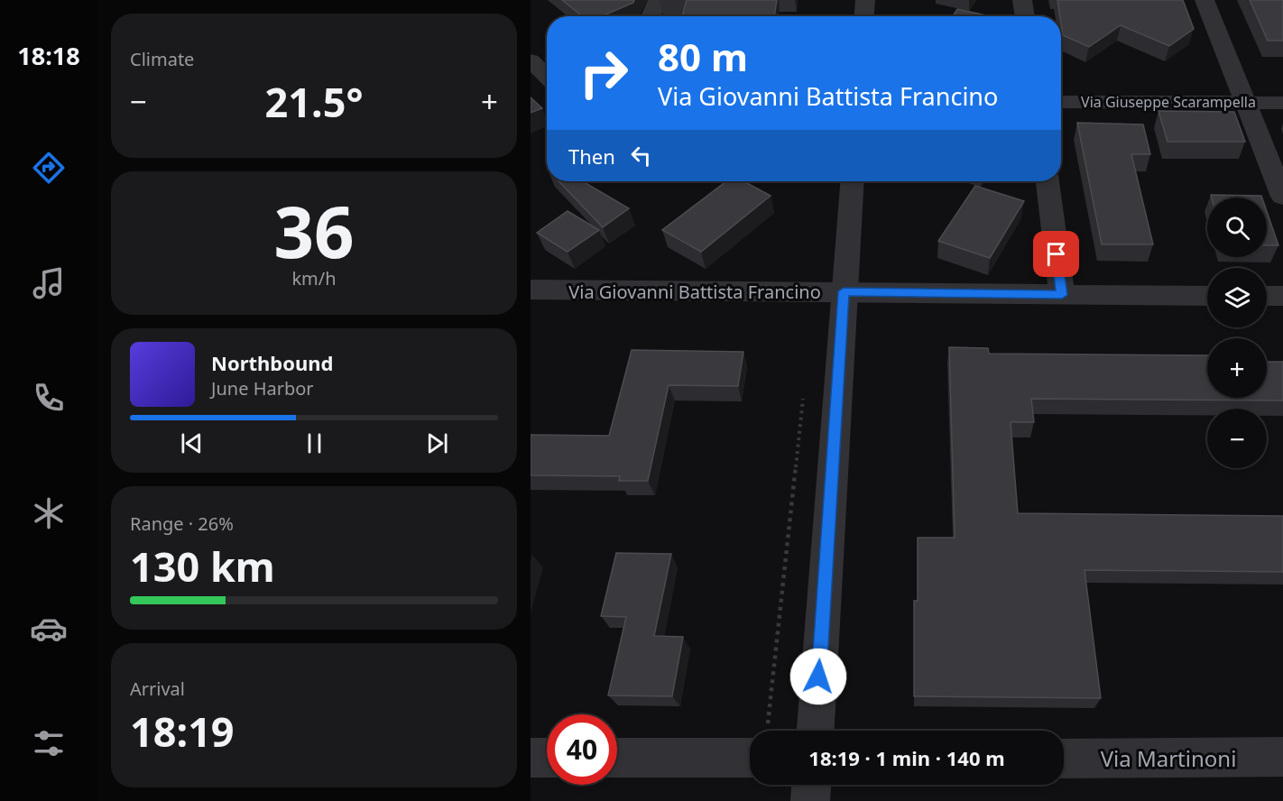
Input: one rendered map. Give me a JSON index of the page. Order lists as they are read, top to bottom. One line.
{"streets":{"street":["Via Giuseppe Scarampella","Via Giovanni Battista Francino","Via Martinoni"]},"page":{"tabs":"18:18","tile":["Climate",["36","km/h"],["Range · 26%","130 km"],["Arrival","18:19"]],"turn":["80 m","Via Giovanni Battista Francino"],"heat":["−","21.5°","+"],"then":"Then","map_buttons":["+","−"],"song":["Northbound","June Harbor"],"limit":"40","trip":"18:19 · 1 min · 140 m"}}
